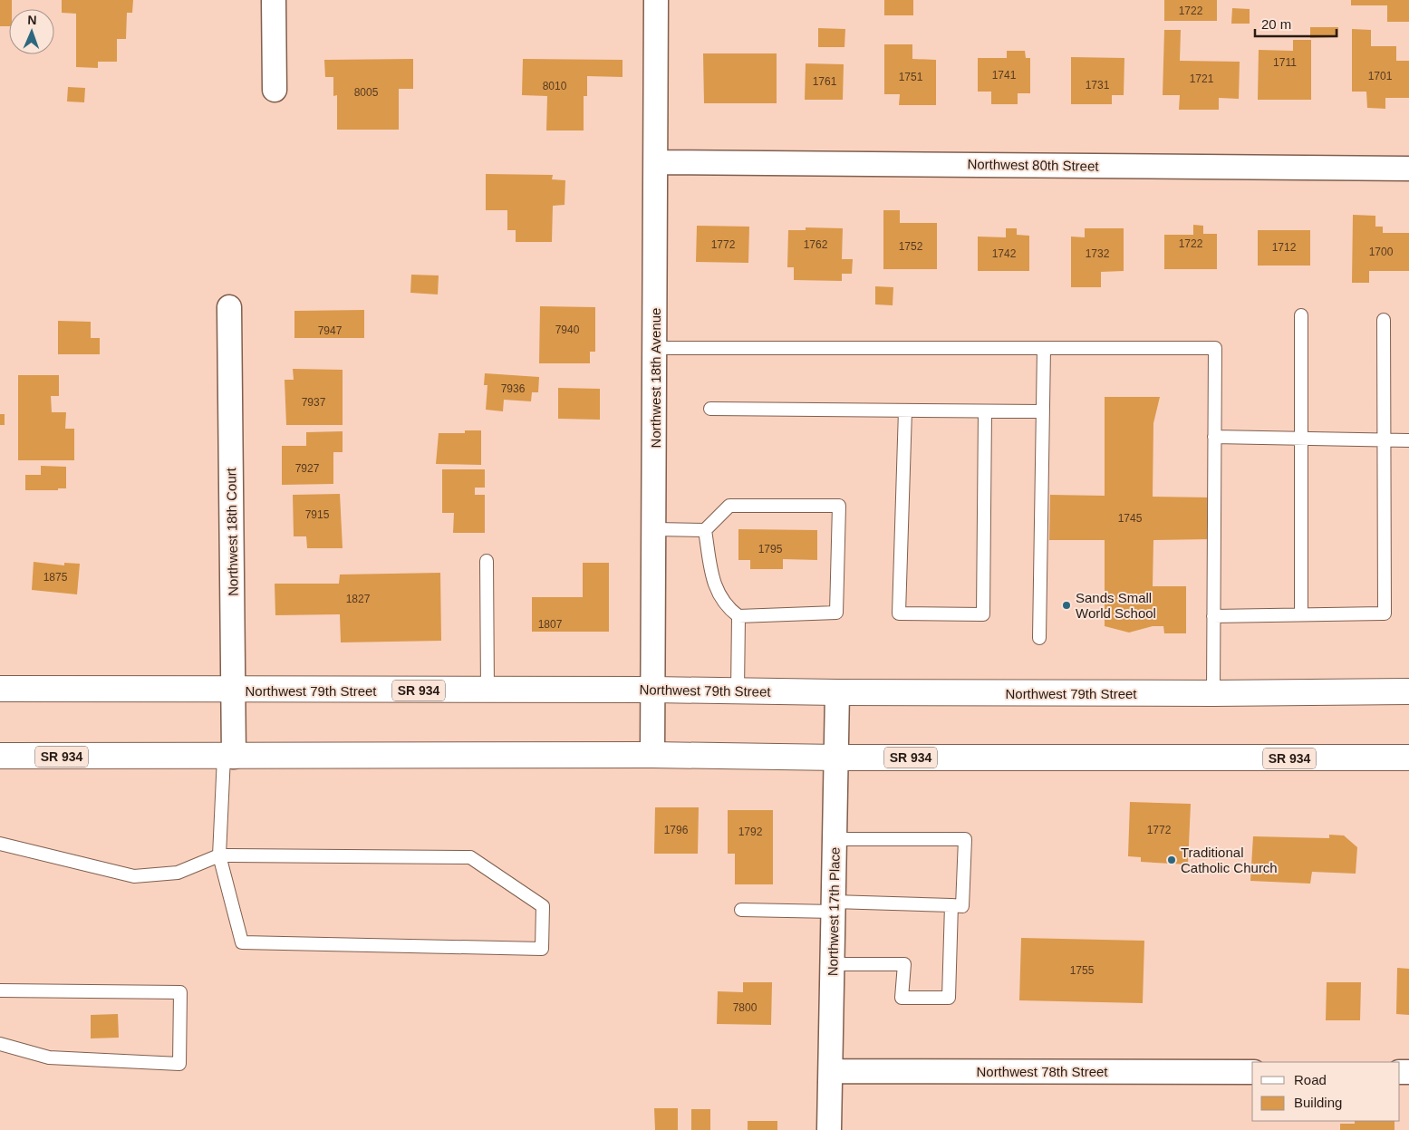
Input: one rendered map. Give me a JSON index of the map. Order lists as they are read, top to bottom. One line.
{"streets":{"main road":["Northwest 79th Street","SR 934"],"street":["Northwest 80th Street","Northwest 18th Avenue","Northwest 18th Court","Northwest 17th Place","Northwest 78th Street"]},"crossings":[["Northwest 80th Street","Northwest 18th Avenue"],["Northwest 18th Avenue","Northwest 79th Street"],["Northwest 18th Avenue","SR 934"],["Northwest 18th Court","Northwest 79th Street"],["Northwest 18th Court","SR 934"],["Northwest 79th Street","Northwest 17th Place"],["SR 934","Northwest 17th Place"],["Northwest 17th Place","Northwest 78th Street"]],"places":["Sands Small World School","Traditional Catholic Church"],"house_numbers":["1722","1711","1741","1701","1751","1721","1761","1731","8010","8005","1722","1772","1762","1752","1712","1700","1742","1732","7940","7947","7936","7937","7927","7915","1745","1795","1875","1827","1807","1796","1772","1792","1755","7800"],"legend":["Road","Building"],"scale_bar":"20 m","north":"top"}
